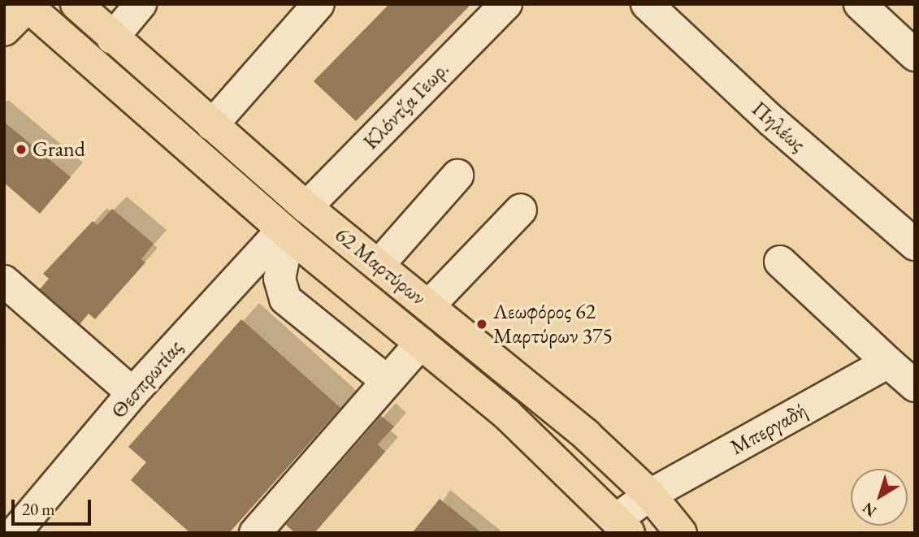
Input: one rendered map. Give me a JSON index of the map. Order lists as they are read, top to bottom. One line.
{"streets":{"main road":["62 Μαρτύρων"],"street":["Κλόντζα Γεωρ.","Πηλέως","Θεσπρωτίας","Μπεργαδή"]},"crossings":[["Κλόντζα Γεωρ.","62 Μαρτύρων"],["62 Μαρτύρων","Θεσπρωτίας"],["62 Μαρτύρων","Μπεργαδή"]],"places":["Grand","Λεωφόρος 62 Μαρτύρων 375"],"scale_bar":"20 m","north":"bottom left"}
